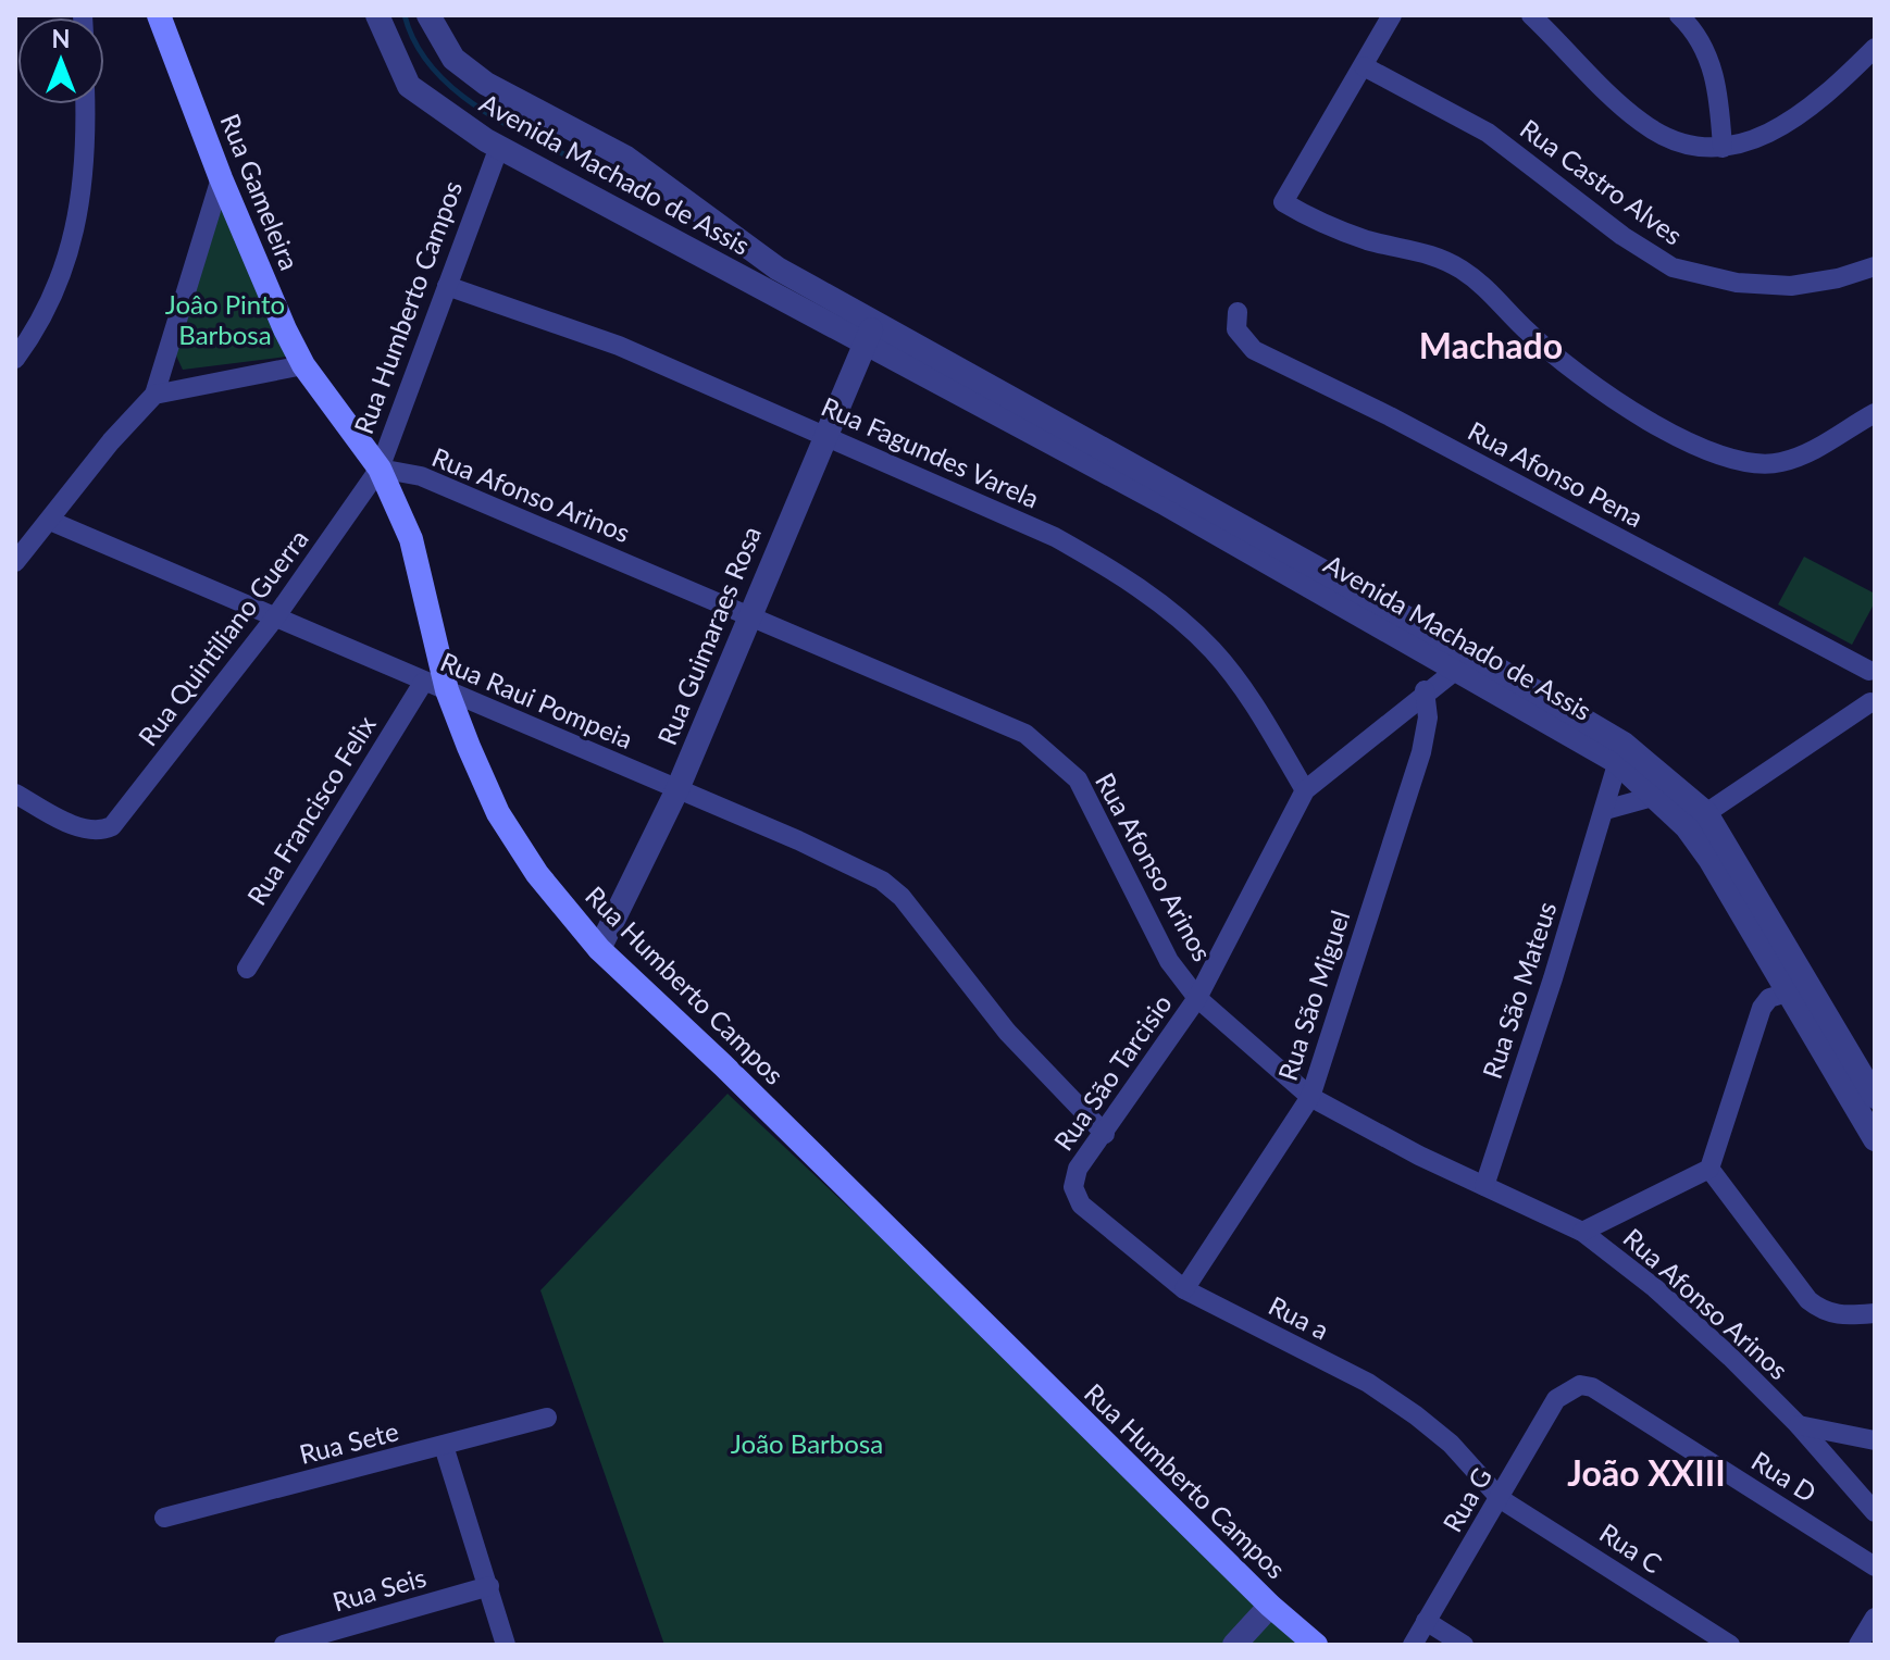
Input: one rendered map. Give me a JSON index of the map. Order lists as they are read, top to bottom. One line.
{"streets":{"main road":["Rua Gameleira","Rua Humberto Campos"],"street":["Avenida Machado de Assis","Rua Castro Alves","Rua Fagundes Varela","Rua Afonso Pena","Rua Afonso Arinos","Rua Guimaraes Rosa","Rua Quintiliano Guerra","Rua Raui Pompeia","Rua Francisco Felix","Rua São Mateus","Rua São Miguel","Rua São Tarcisio","Rua a","Rua Sete","Rua D","Rua G","Rua C","Rua Seis"]},"crossings":[["Avenida Machado de Assis","Rua Humberto Campos"],["Avenida Machado de Assis","Rua Guimaraes Rosa"],["Avenida Machado de Assis","Rua São Mateus"],["Avenida Machado de Assis","Rua São Tarcisio"],["Rua Gameleira","Rua Humberto Campos"],["Rua Gameleira","Rua Afonso Arinos"],["Rua Gameleira","Rua Quintiliano Guerra"],["Rua Humberto Campos","Rua Fagundes Varela"],["Rua Humberto Campos","Rua Afonso Arinos"],["Rua Humberto Campos","Rua Guimaraes Rosa"],["Rua Humberto Campos","Rua Quintiliano Guerra"],["Rua Humberto Campos","Rua Raui Pompeia"],["Rua Fagundes Varela","Rua Guimaraes Rosa"],["Rua Fagundes Varela","Rua São Tarcisio"],["Rua Afonso Arinos","Rua Guimaraes Rosa"],["Rua Afonso Arinos","Rua Quintiliano Guerra"],["Rua Afonso Arinos","Rua São Mateus"],["Rua Afonso Arinos","Rua São Miguel"],["Rua Afonso Arinos","Rua São Tarcisio"],["Rua Guimaraes Rosa","Rua Raui Pompeia"],["Rua Quintiliano Guerra","Rua Raui Pompeia"],["Rua Raui Pompeia","Rua Francisco Felix"],["Rua Raui Pompeia","Rua São Tarcisio"],["Rua São Miguel","Rua São Tarcisio"],["Rua São Miguel","Rua a"],["Rua São Tarcisio","Rua a"],["Rua a","Rua G"],["Rua a","Rua C"],["Rua D","Rua G"],["Rua G","Rua C"]],"districts":["Machado","João XXIII"],"parks":["Joâo Pinto Barbosa","João Barbosa"],"north":"top"}
